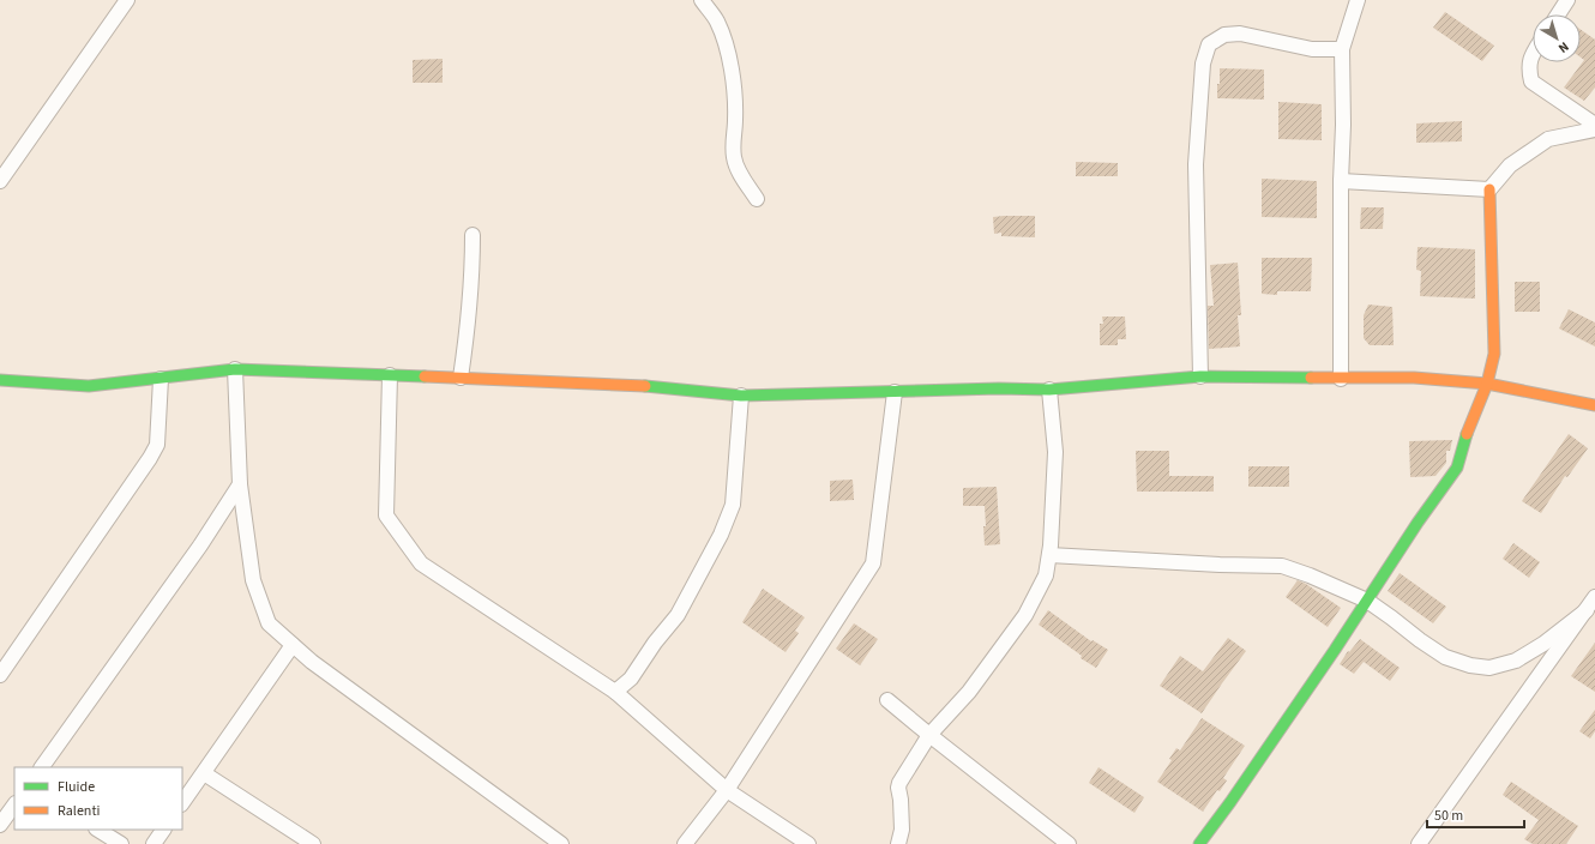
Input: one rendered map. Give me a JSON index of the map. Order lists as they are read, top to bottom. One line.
{"legend":["Fluide","Ralenti"],"scale_bar":"50 m","north":"bottom right"}
